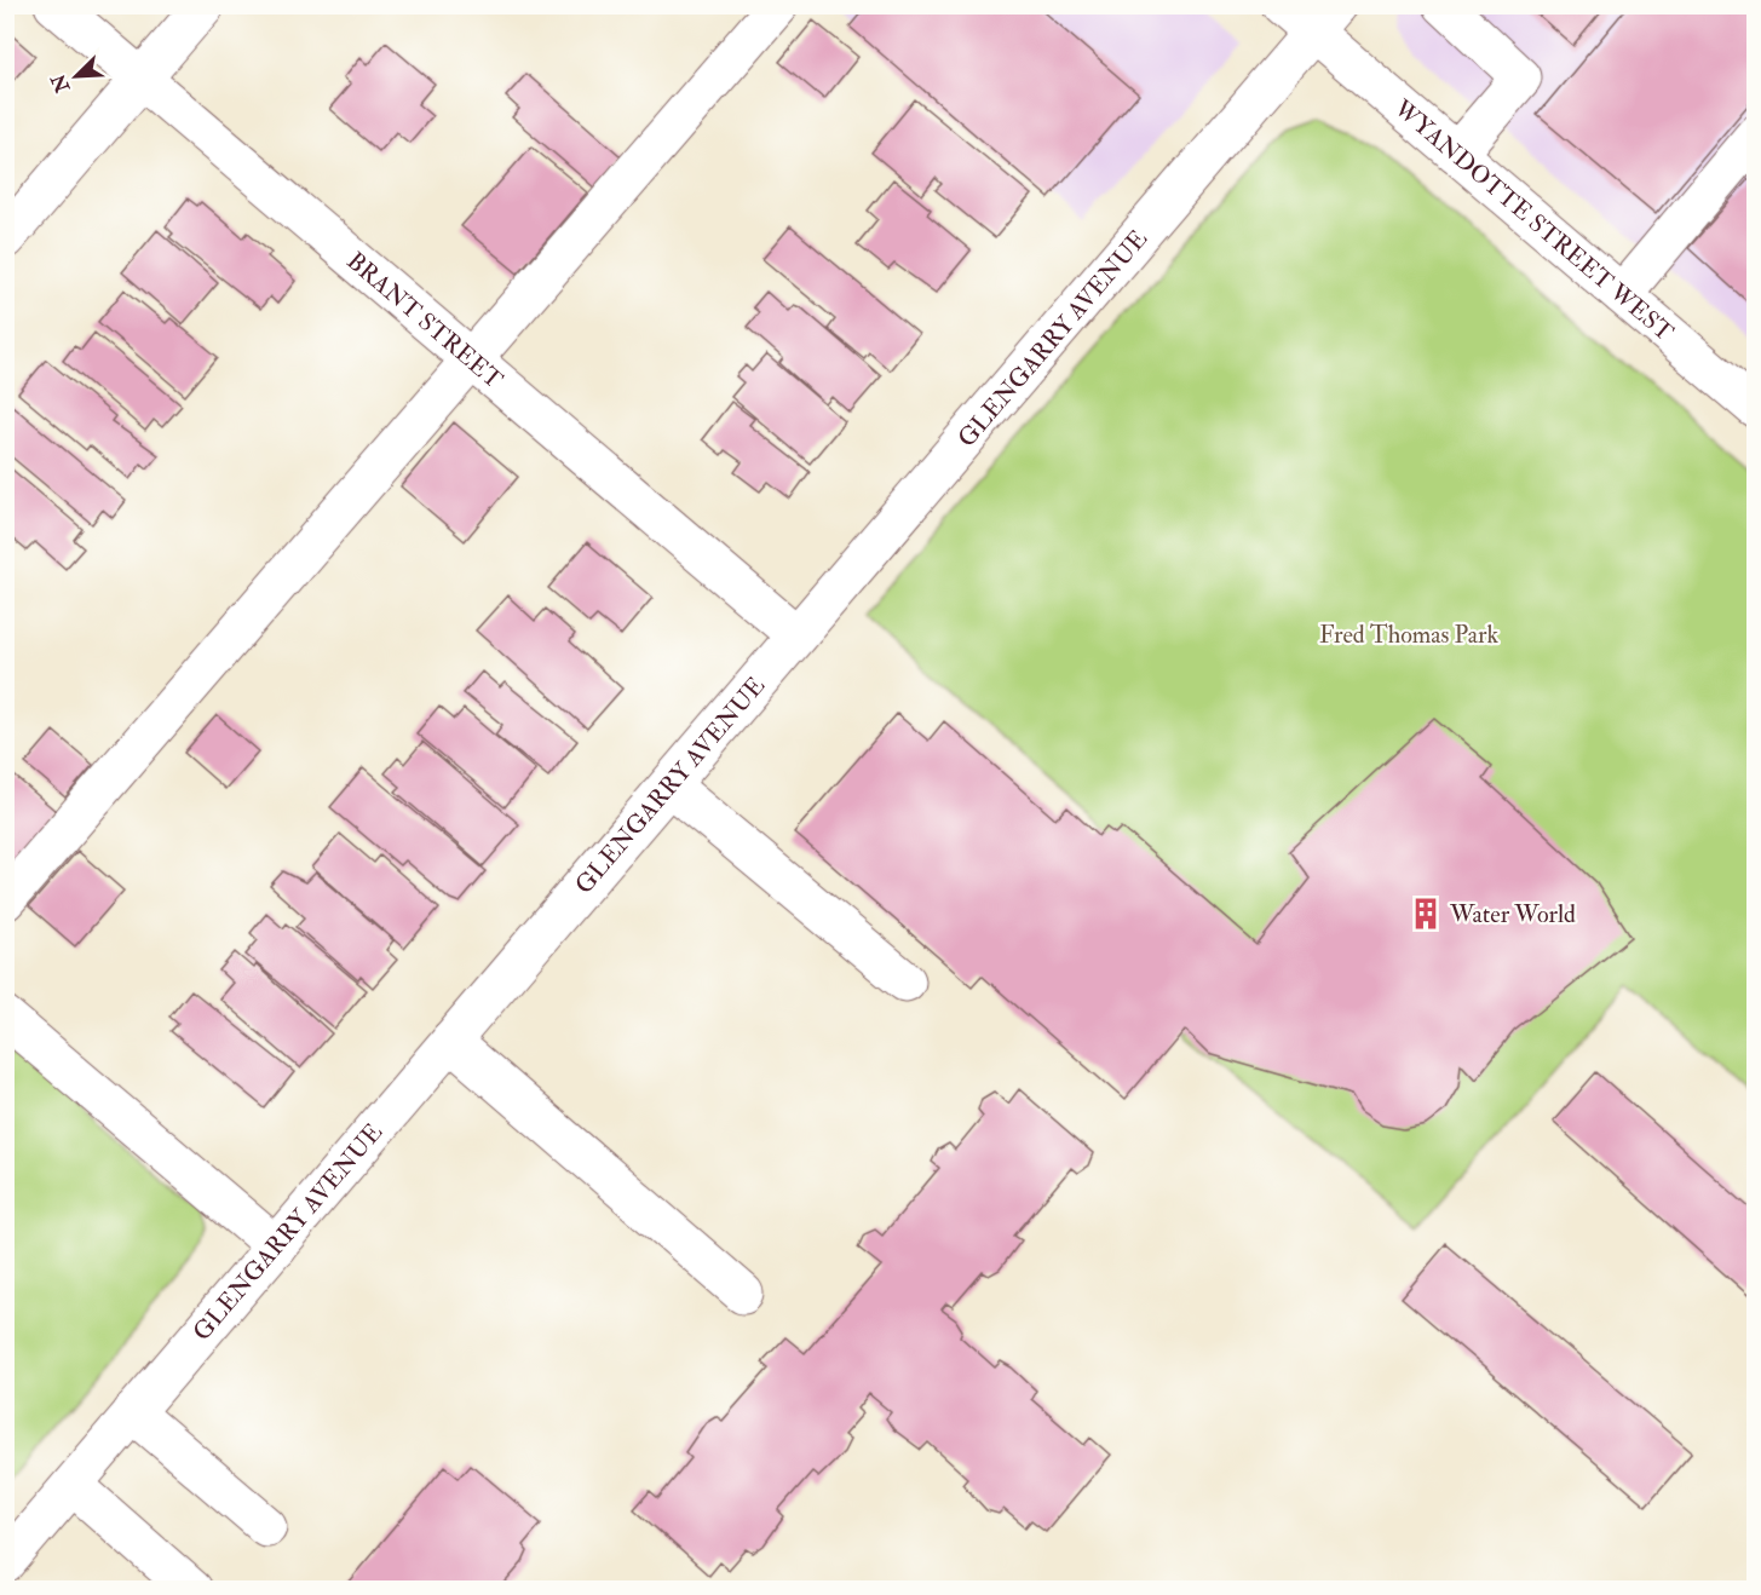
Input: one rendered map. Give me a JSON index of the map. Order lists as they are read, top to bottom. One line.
{"streets":{"main road":["WYANDOTTE STREET WEST","BRANT STREET","GLENGARRY AVENUE"]},"crossings":[["WYANDOTTE STREET WEST","GLENGARRY AVENUE"],["BRANT STREET","GLENGARRY AVENUE"]],"parks":["Fred Thomas Park"],"places":{"building":["Water World"]},"north":"bottom left"}
